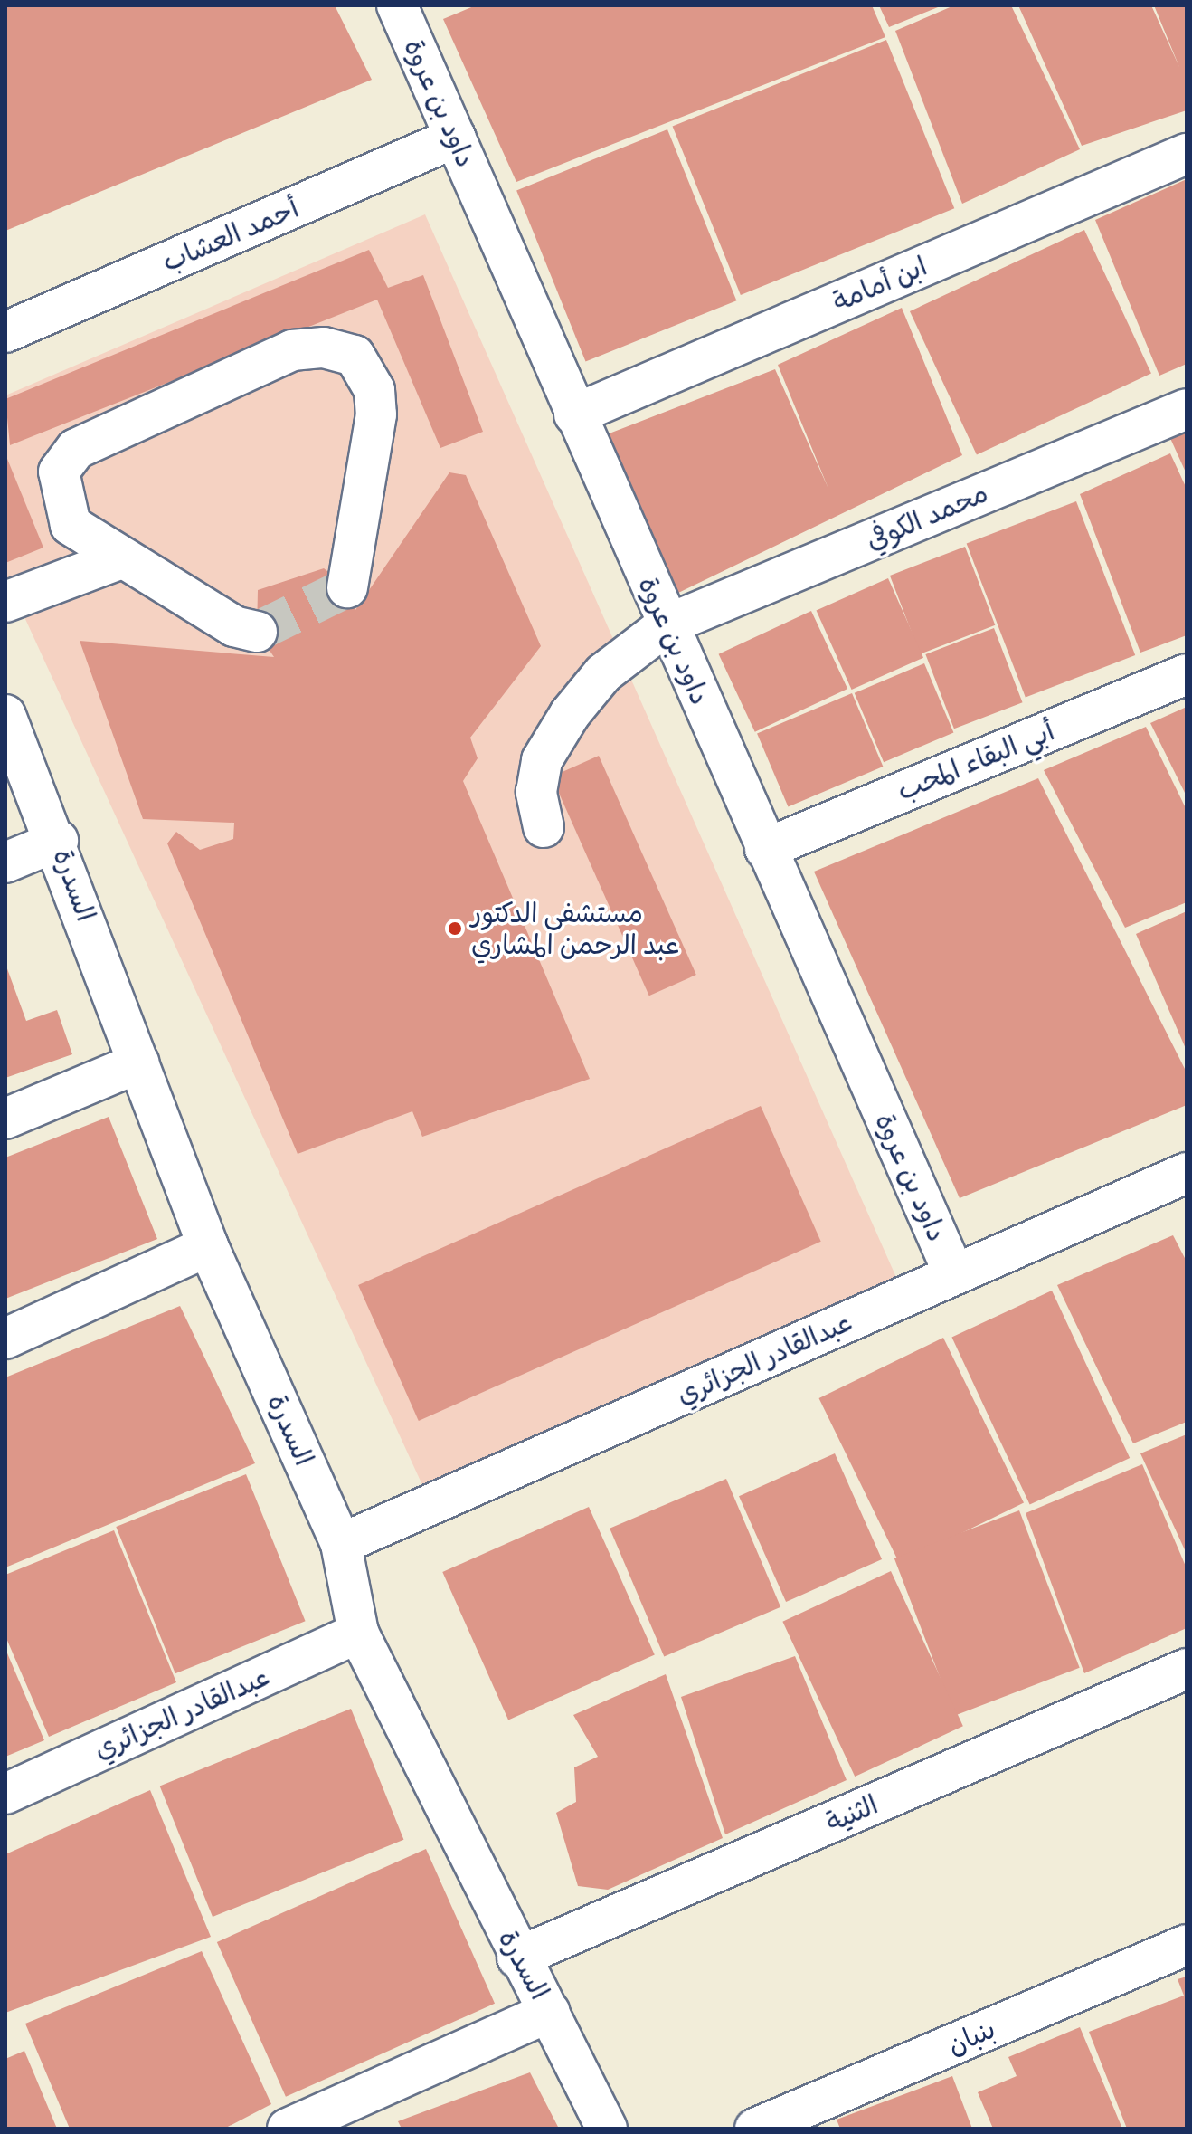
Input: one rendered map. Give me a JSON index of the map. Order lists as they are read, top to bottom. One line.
{"streets":{"street":["داود بن عروة","أحمد العشاب","ابن أمامة","محمد الكوفي","أبي البقاء المحب","السدرة","عبدالقادر الجزائري","الثنية","بنبان"]},"crossings":[["داود بن عروة","أحمد العشاب"],["داود بن عروة","ابن أمامة"],["داود بن عروة","محمد الكوفي"],["داود بن عروة","أبي البقاء المحب"],["داود بن عروة","عبدالقادر الجزائري"],["السدرة","عبدالقادر الجزائري"],["السدرة","الثنية"]],"places":["مستشفى الدكتور عبد الرحمن المشاري"]}
